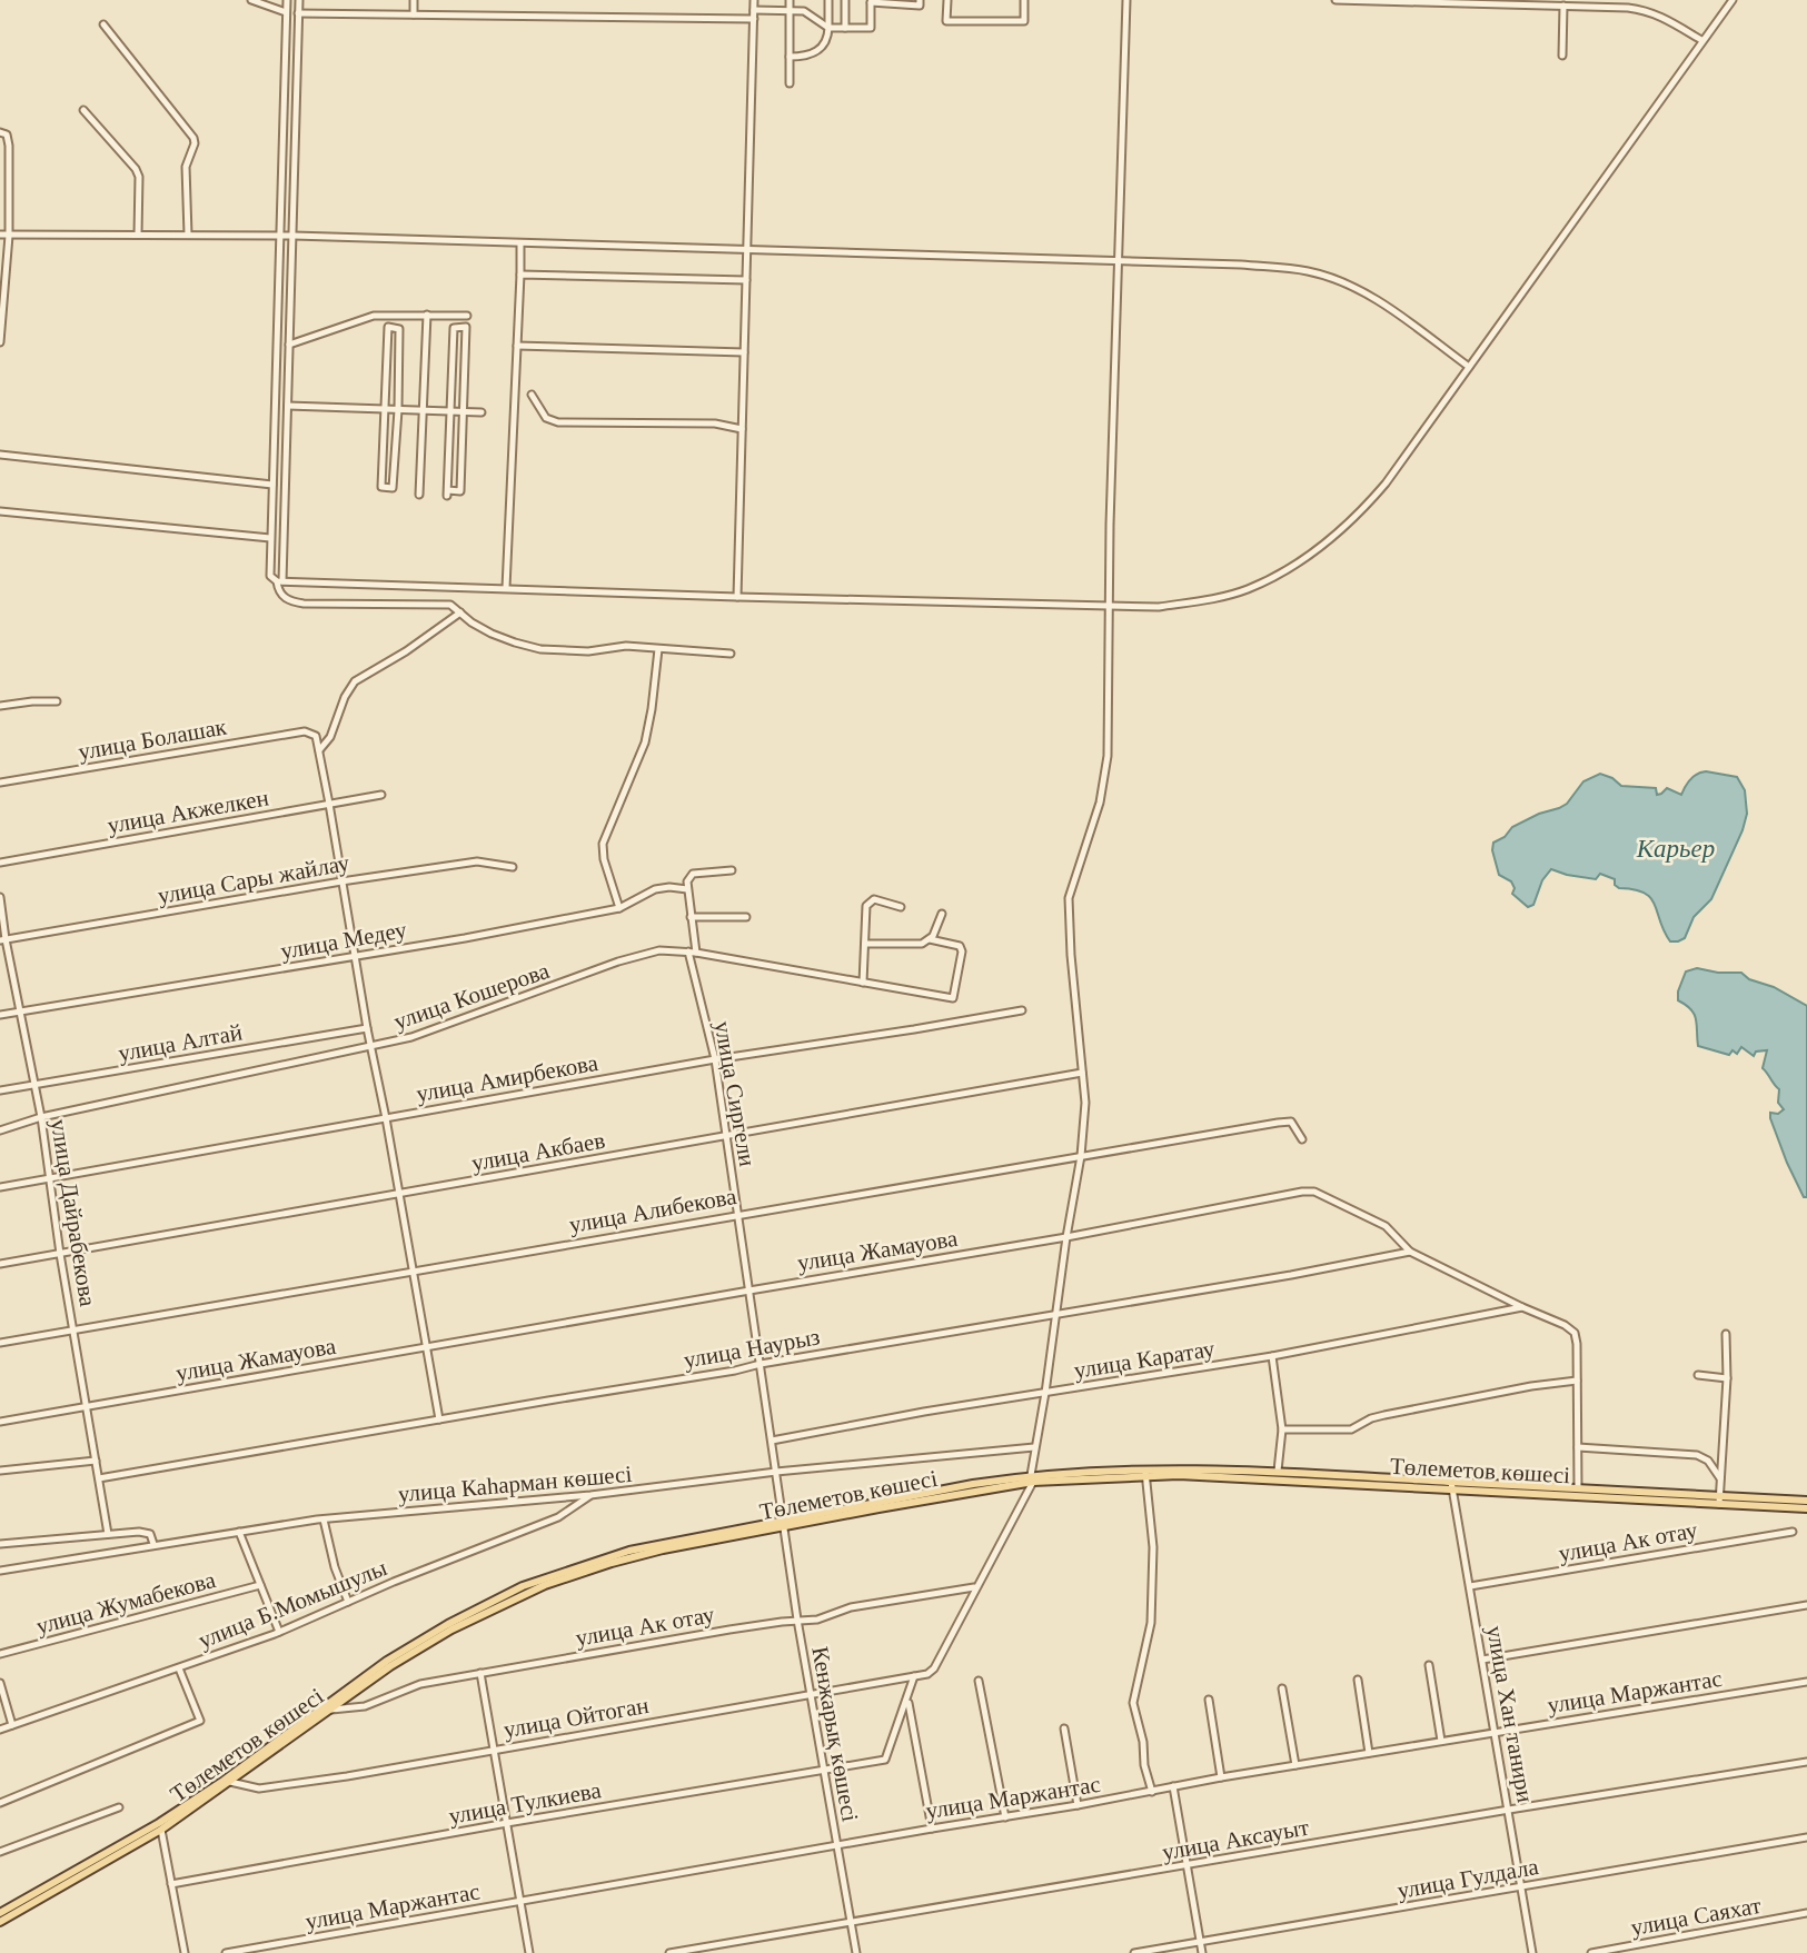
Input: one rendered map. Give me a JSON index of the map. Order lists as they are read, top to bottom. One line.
{"streets":{"main road":["Төлеметов көшесі"],"street":["улица Болашак","улица Акжелкен","улица Сары жайлау","улица Медеу","улица Кошерова","улица Алтай","улица Амирбекова","улица Сиргели","улица Акбаев","улица Алибекова","улица Дайрабекова","улица Жамауова","улица Наурыз","улица Каратау","улица Каһарман көшесі","улица Ак отау","улица Жумабекова","улица Б.Момышулы","улица Маржантас","улица Хан танири","улица Ойтоган","Кенжарық көшесі","улица Тулкиева","улица Аксауыт","улица Гулдала","улица Саяхат"]},"crossings":[["улица Сары жайлау","улица Дайрабекова"],["улица Медеу","улица Сиргели"],["улица Медеу","улица Дайрабекова"],["улица Кошерова","улица Сиргели"],["улица Кошерова","улица Дайрабекова"],["улица Алтай","улица Дайрабекова"],["улица Амирбекова","улица Сиргели"],["улица Амирбекова","улица Дайрабекова"],["улица Сиргели","улица Акбаев"],["улица Сиргели","улица Алибекова"],["улица Сиргели","улица Жамауова"],["улица Сиргели","улица Наурыз"],["улица Сиргели","улица Каратау"],["улица Сиргели","Төлеметов көшесі"],["улица Сиргели","улица Каһарман көшесі"],["улица Сиргели","Кенжарық көшесі"],["улица Акбаев","улица Дайрабекова"],["улица Алибекова","улица Дайрабекова"],["улица Дайрабекова","улица Жамауова"],["улица Дайрабекова","улица Наурыз"],["улица Жамауова","улица Наурыз"],["улица Жамауова","улица Каратау"],["улица Жамауова","Төлеметов көшесі"],["Төлеметов көшесі","улица Ак отау"],["Төлеметов көшесі","улица Хан танири"],["Төлеметов көшесі","улица Ойтоган"],["Төлеметов көшесі","Кенжарық көшесі"],["улица Каһарман көшесі","улица Б.Момышулы"],["улица Ак отау","улица Хан танири"],["улица Ак отау","улица Ойтоган"],["улица Ак отау","Кенжарық көшесі"],["улица Маржантас","улица Хан танири"],["улица Маржантас","Кенжарық көшесі"],["улица Хан танири","улица Аксауыт"],["улица Хан танири","улица Гулдала"],["улица Ойтоган","Кенжарық көшесі"],["Кенжарық көшесі","улица Тулкиева"],["Кенжарық көшесі","улица Аксауыт"]],"water":["Карьер"]}
